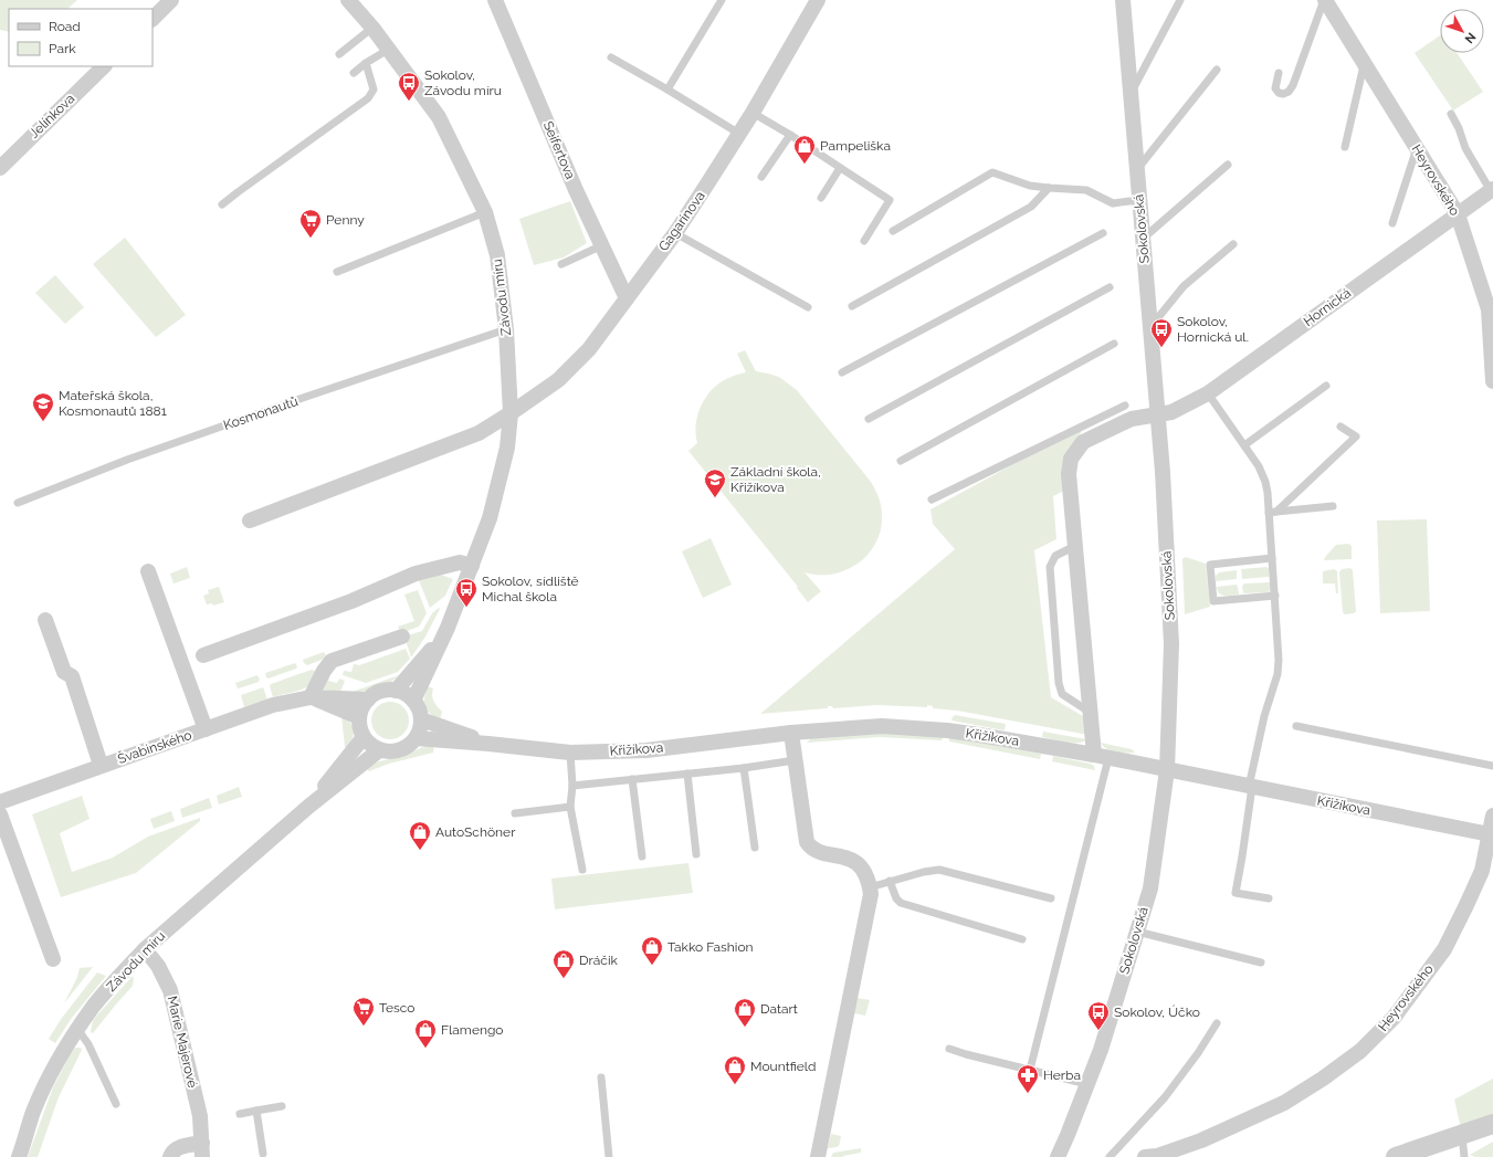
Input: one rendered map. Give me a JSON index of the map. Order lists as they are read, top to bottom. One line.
{"streets":{"street":["Jelínkova","Seifertova","Heyrovského","Gagarinova","Sokolovská","Závodu míru","Hornická","Křižíkova","Švabinského","Marie Majerové"],"lane":["Kosmonautů"]},"crossings":[["Seifertova","Gagarinova"],["Heyrovského","Hornická"],["Heyrovského","Křižíkova"],["Gagarinova","Závodu míru"],["Sokolovská","Hornická"],["Sokolovská","Křižíkova"],["Závodu míru","Kosmonautů"],["Závodu míru","Křižíkova"],["Závodu míru","Švabinského"],["Závodu míru","Marie Majerové"],["Hornická","Křižíkova"],["Křižíkova","Švabinského"]],"places":{"bus stop":["Sokolov, Závodu míru","Sokolov, Hornická ul.","Sokolov, sídliště Michal škola","Sokolov, Účko"],"shop":["Pampeliška","AutoSchöner","Takko Fashion","Dráčik","Datart","Flamengo","Mountfield"],"supermarket":["Penny","Tesco"],"school or university":["Mateřská škola, Kosmonautů 1881","Základní škola, Křižíkova"],"pharmacy":["Herba"]},"legend":["Road","Park"],"north":"bottom right"}
